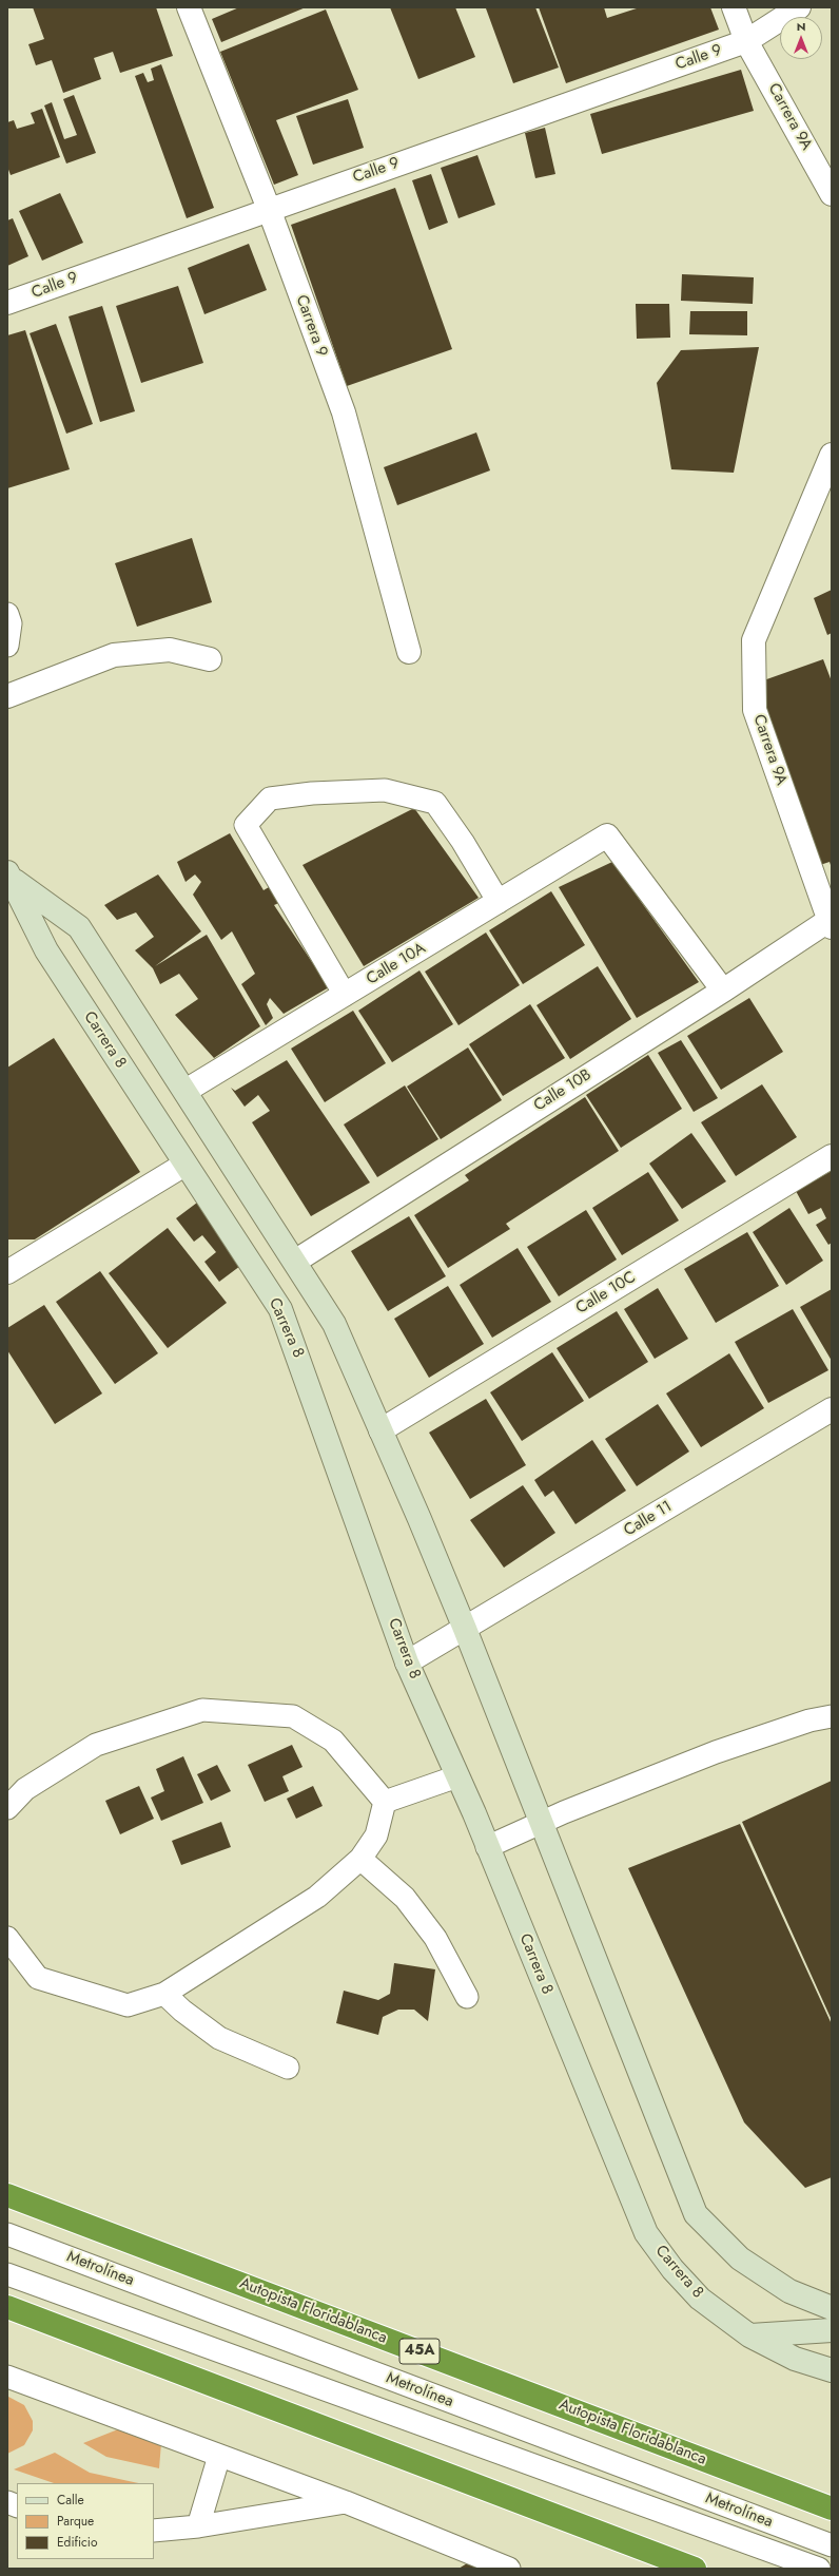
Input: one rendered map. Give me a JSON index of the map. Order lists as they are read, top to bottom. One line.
{"streets":{"highway":["Autopista Floridablanca","45A"],"main road":["Carrera 8"],"street":["Calle 9","Carrera 9A","Carrera 9","Calle 10A","Calle 10B","Calle 10C","Calle 11"],"lane":["Metrolínea"]},"crossings":[["Calle 9","Carrera 9A"],["Calle 9","Carrera 9"],["Carrera 9A","Calle 10B"],["Calle 10A","Carrera 8"],["Calle 10A","Calle 10B"],["Carrera 8","Calle 10B"],["Carrera 8","Calle 10C"],["Carrera 8","Calle 11"]],"legend":["Calle","Parque","Edificio"],"north":"top"}
